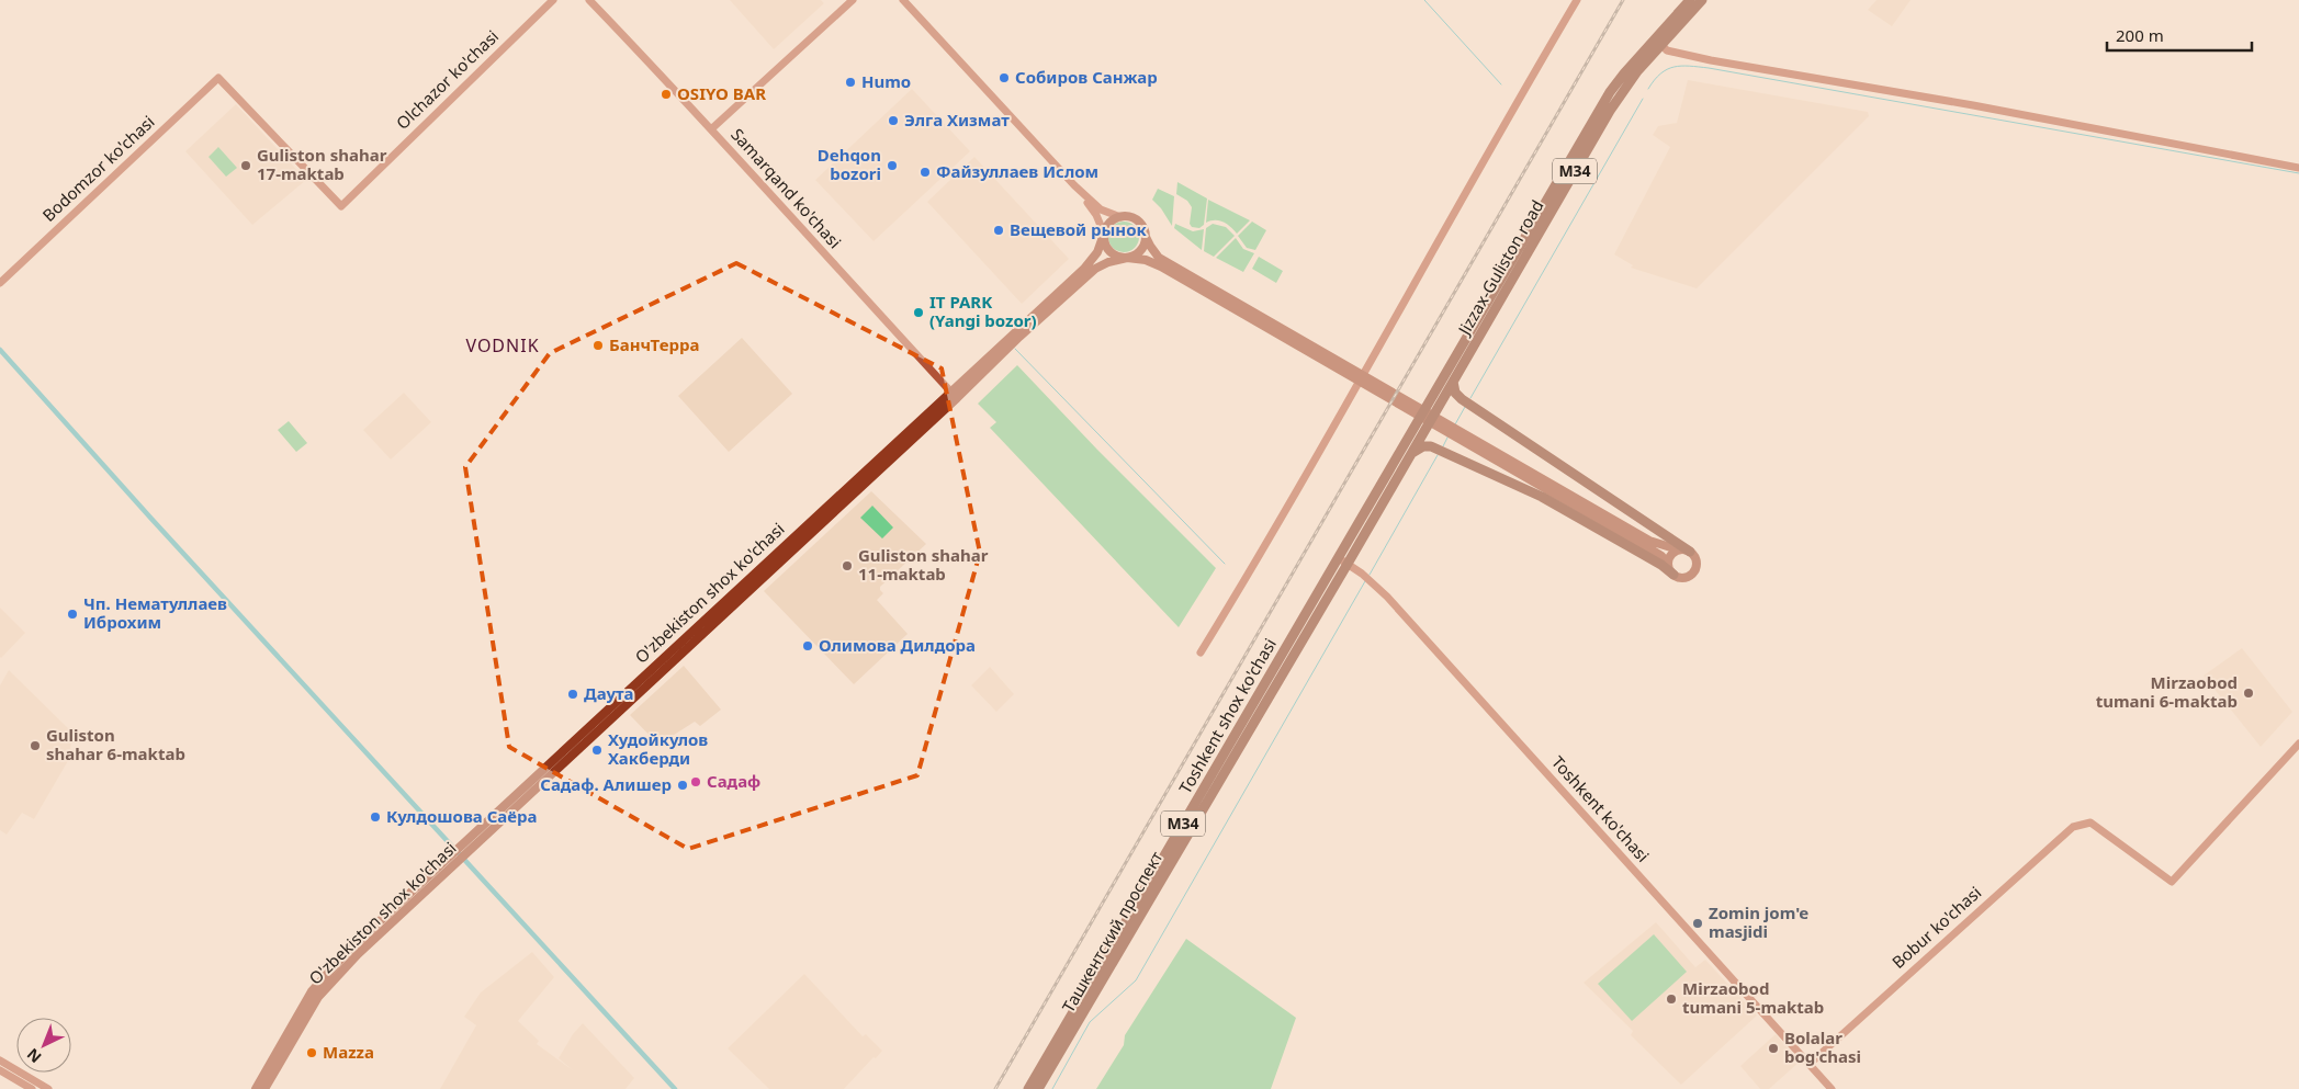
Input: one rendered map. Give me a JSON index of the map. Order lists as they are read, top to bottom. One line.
{"streets":{"highway":["M34","Jizzax-Guliston road","Toshkent shox ko'chasi","Ташкентский проспект"],"main road":["O'zbekiston shox ko'chasi"],"street":["Olchazor ko'chasi","Bodomzor ko'chasi","Samarqand ko'chasi","Toshkent ko'chasi","Bobur ko'chasi"]},"crossings":[["Olchazor ko'chasi","Bodomzor ko'chasi"],["M34","Jizzax-Guliston road"],["M34","Toshkent shox ko'chasi"],["M34","Toshkent ko'chasi"],["M34","Ташкентский проспект"],["Samarqand ko'chasi","O'zbekiston shox ko'chasi"],["Jizzax-Guliston road","Toshkent shox ko'chasi"],["Toshkent shox ko'chasi","Toshkent ko'chasi"],["Toshkent ko'chasi","Bobur ko'chasi"],["Toshkent ko'chasi","Ташкентский проспект"]],"districts":["VODNIK"],"places":["Собиров Санжар","Humo","OSIYO BAR","Элга Хизмат","Guliston shahar 17-maktab","Dehqon bozori","Файзуллаев Ислом","Вещевой рынок","IT PARK (Yangi bozor)","БанчТерра","Guliston shahar 11-maktab","Чп. Нематуллаев Иброхим","Олимова Дилдора","Mirzaobod tumani 6-maktab","Даута","Guliston shahar 6-maktab","Худойкулов Хакберди","Садаф","Садаф. Алишер","Кулдошова Саёра","Zomin jom'e masjidi","Mirzaobod tumani 5-maktab","Bolalar bog'chasi","Mazza"],"scale_bar":"200 m","north":"bottom left"}
